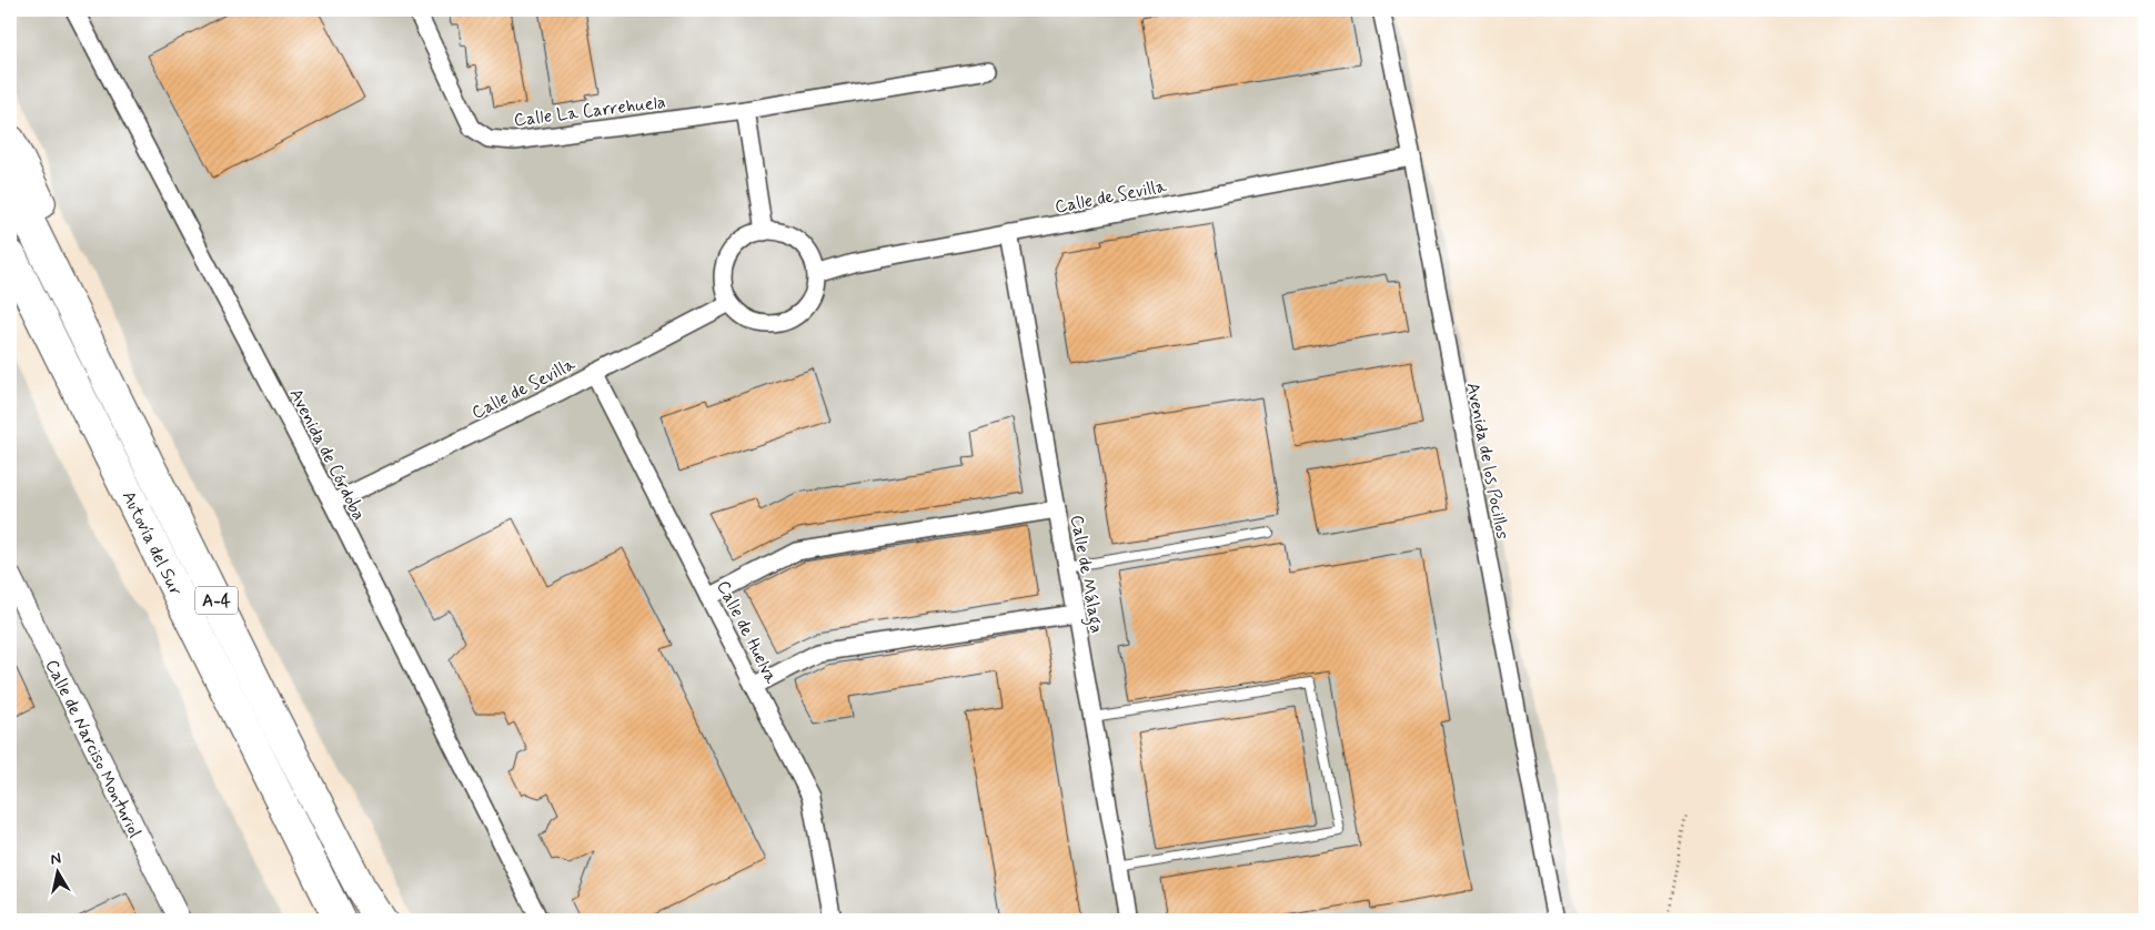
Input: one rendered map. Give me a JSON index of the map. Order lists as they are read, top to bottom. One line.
{"streets":{"highway":["Autovía del Sur","A-4"],"street":["Calle La Carrehuela","Calle de Sevilla","Avenida de Córdoba","Avenida de los Pocillos","Calle de Málaga","Calle de Huelva","Calle de Narciso Monturiol"]},"crossings":[["Calle de Sevilla","Avenida de Córdoba"],["Calle de Sevilla","Avenida de los Pocillos"],["Calle de Sevilla","Calle de Málaga"],["Calle de Sevilla","Calle de Huelva"]],"north":"top"}
